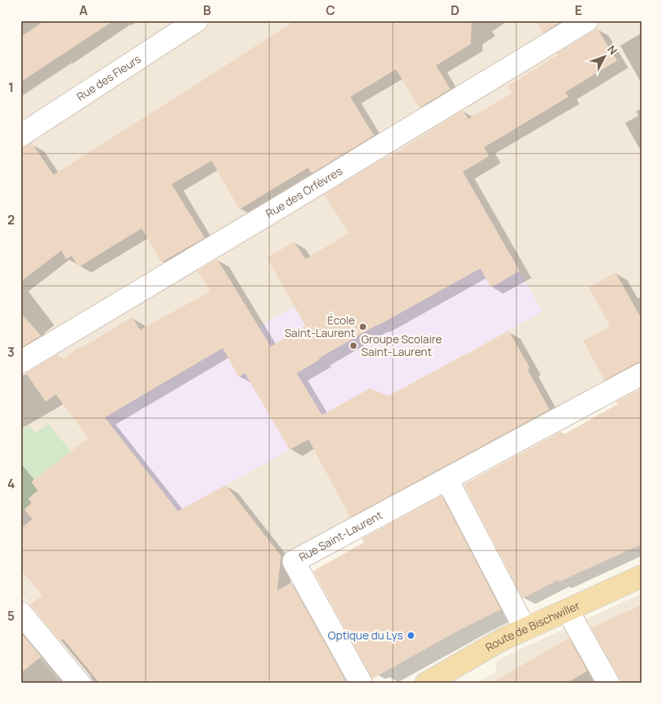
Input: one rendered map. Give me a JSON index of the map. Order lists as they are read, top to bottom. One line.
{"streets":{"main road":["Route de Bischwiller"],"street":["Rue des Fleurs","Rue des Orfèvres","Rue Saint-Laurent"]},"places":["École Saint-Laurent","Groupe Scolaire Saint-Laurent","Optique du Lys"],"north":"top right","grid":{"columns":["A","B","C","D","E"],"rows":["1","2","3","4","5"]}}
